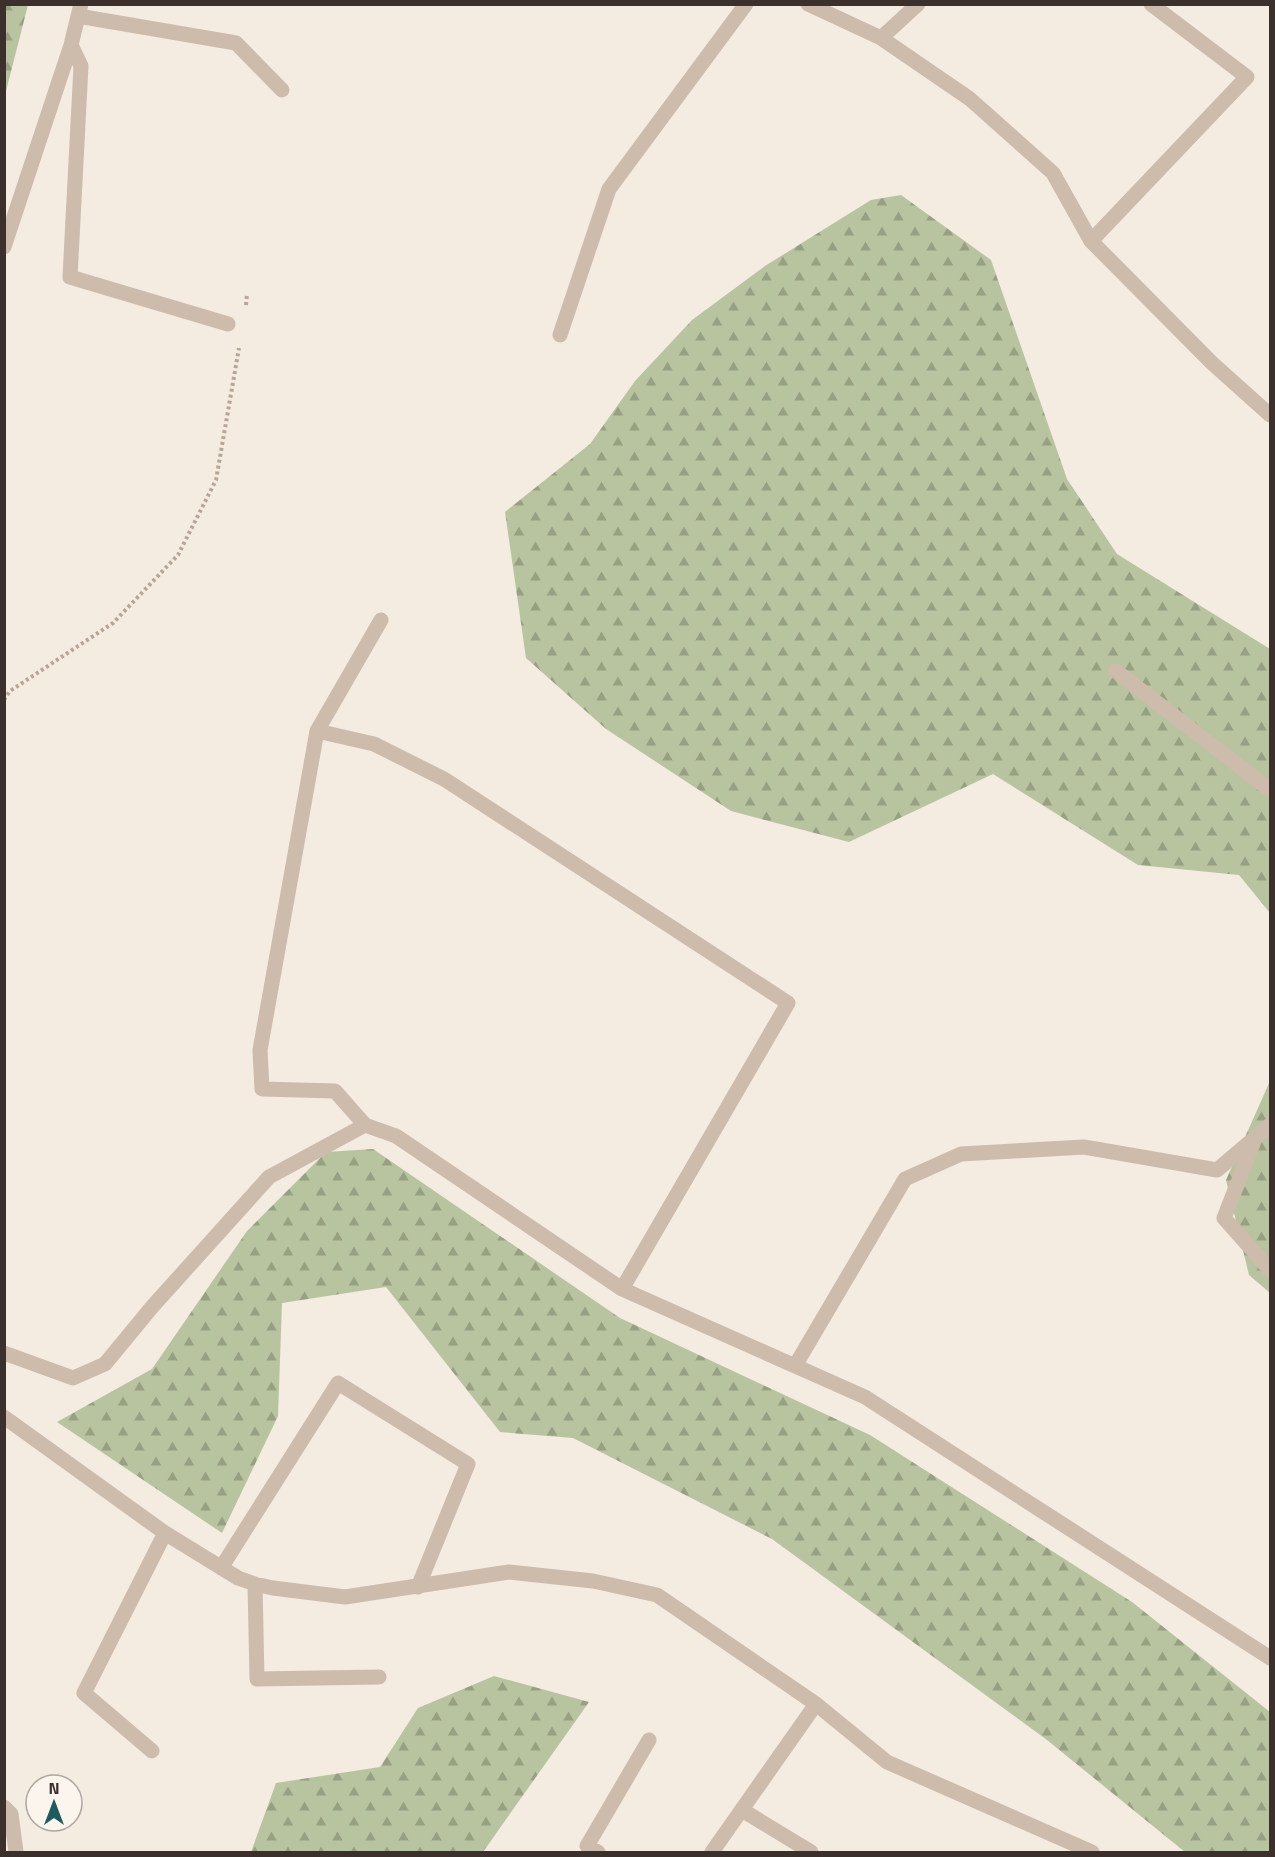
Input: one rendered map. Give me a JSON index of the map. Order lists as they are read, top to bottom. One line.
{"north":"top"}
